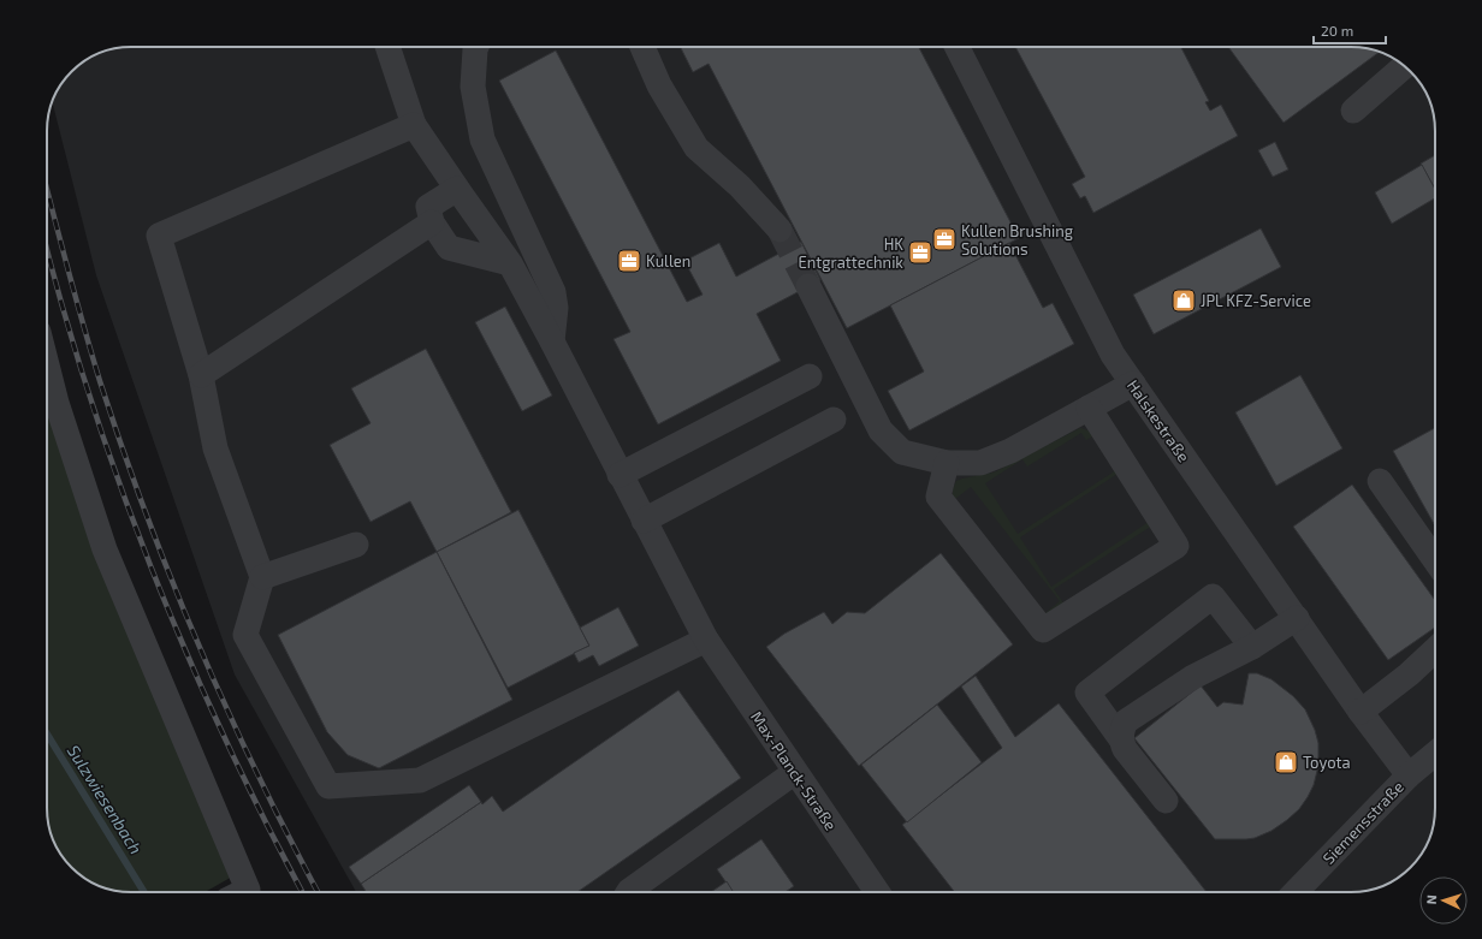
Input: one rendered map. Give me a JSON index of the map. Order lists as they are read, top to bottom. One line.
{"streets":{"street":["Halskestraße","Max-Planck-Straße","Siemensstraße"]},"crossings":[["Halskestraße","Siemensstraße"]],"water":["Sulzwiesenbach"],"places":{"office":["Kullen Brushing Solutions","HK Entgrattechnik","Kullen"],"shop":["JPL KFZ-Service","Toyota"]},"scale_bar":"20 m","north":"left"}
